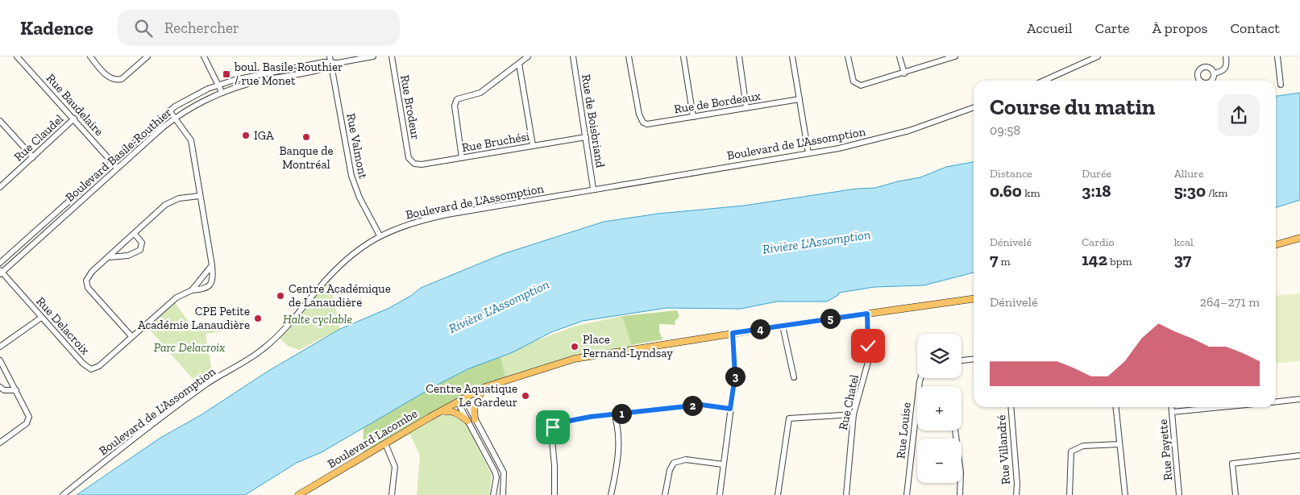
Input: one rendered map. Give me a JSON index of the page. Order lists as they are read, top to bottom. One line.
{"streets":{"main road":["Boulevard Lacombe"],"street":["Rue de Bordeaux","Rue Baudelaire","Rue Brodeur","Rue de Boisbriand","Rue Claudel","Rue Bruchési","Boulevard de L'Assomption","Rue Valmont","Boulevard Basile-Routhier","Rue Delacroix","Rue Chatel","Rue Louise","Rue Villandré","Rue Payette"]},"crossings":[["Rue Baudelaire","Rue Claudel"],["Rue Baudelaire","Boulevard Basile-Routhier"],["Rue Brodeur","Rue Bruchési"],["Rue de Boisbriand","Rue Bruchési"],["Rue de Boisbriand","Boulevard de L'Assomption"],["Boulevard de L'Assomption","Rue Valmont"],["Rue Valmont","Boulevard Basile-Routhier"],["Boulevard Basile-Routhier","Rue Delacroix"],["Rue Chatel","Boulevard Lacombe"]],"water":["Rivière L'Assomption"],"parks":["Halte cyclable","Parc Delacroix"],"places":{"transit":["boul. Basile-Routhier / rue Monet"],"other":["IGA","Banque de Montréal","Centre Académique de Lanaudière","CPE Petite Académie Lanaudière","Place Fernand-Lyndsay","Centre Aquatique Le Gardeur"]},"page":{"header":"Kadence","search":"Rechercher","nav":["Accueil","Carte","À propos","Contact"],"heading":["Course du matin","09:58"],"stats":[["Distance","0.60 km"],["Durée","3:18"],["Allure","5:30 /km"],["Dénivelé","7 m"],["Cardio","142 bpm"],["kcal","37"]],"chart":["Dénivelé","264–271 m"],"pins":["5","4","3","2","1"],"map_buttons":["+","−"]}}
